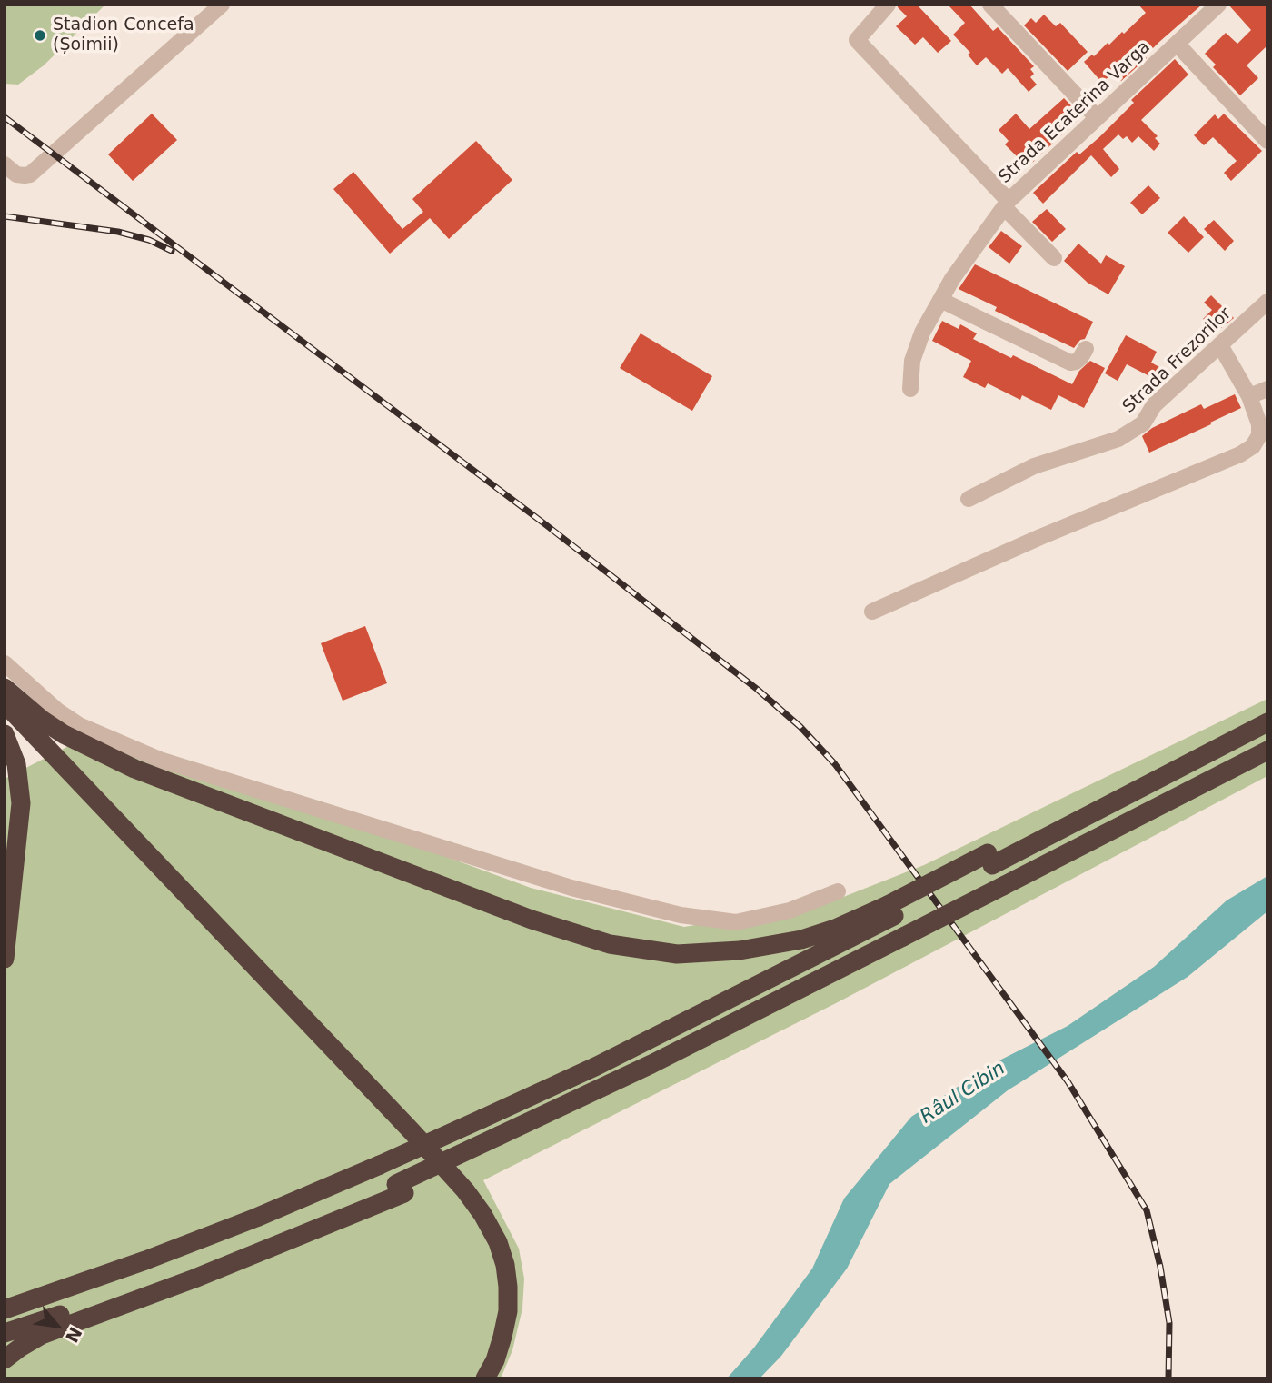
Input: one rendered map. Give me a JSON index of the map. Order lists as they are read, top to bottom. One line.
{"streets":{"street":["Strada Ecaterina Varga","Strada Frezorilor"]},"water":["Râul Cibin"],"places":["Stadion Concefa (Șoimii)"],"north":"bottom right"}
